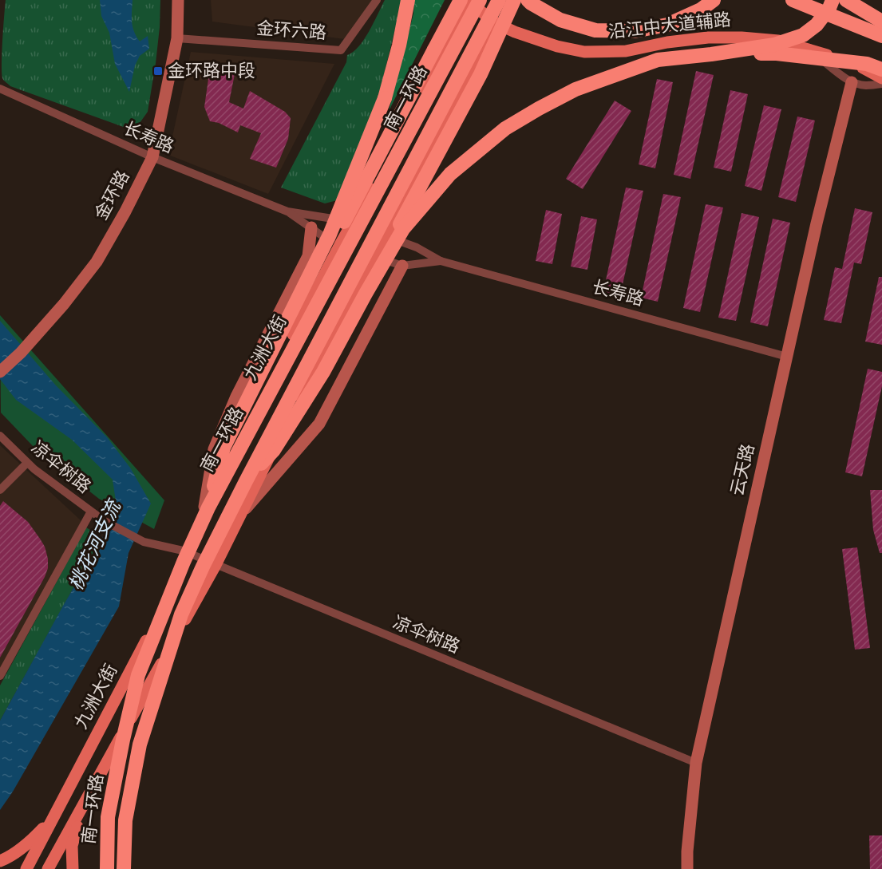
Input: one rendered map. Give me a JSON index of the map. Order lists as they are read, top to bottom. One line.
{"streets":{"highway":["南一环路"],"main road":["沿江中大道辅路","九洲大街"],"street":["金环六路","长寿路","金环路","凉伞树路","云天路"]},"crossings":[["沿江中大道辅路","南一环路"],["沿江中大道辅路","九洲大街"],["金环六路","金环路"],["南一环路","九洲大街"],["长寿路","金环路"],["长寿路","九洲大街"],["长寿路","云天路"],["九洲大街","凉伞树路"],["凉伞树路","云天路"]],"water":["桃花河支流"],"places":{"transit":["金环路中段"]}}
